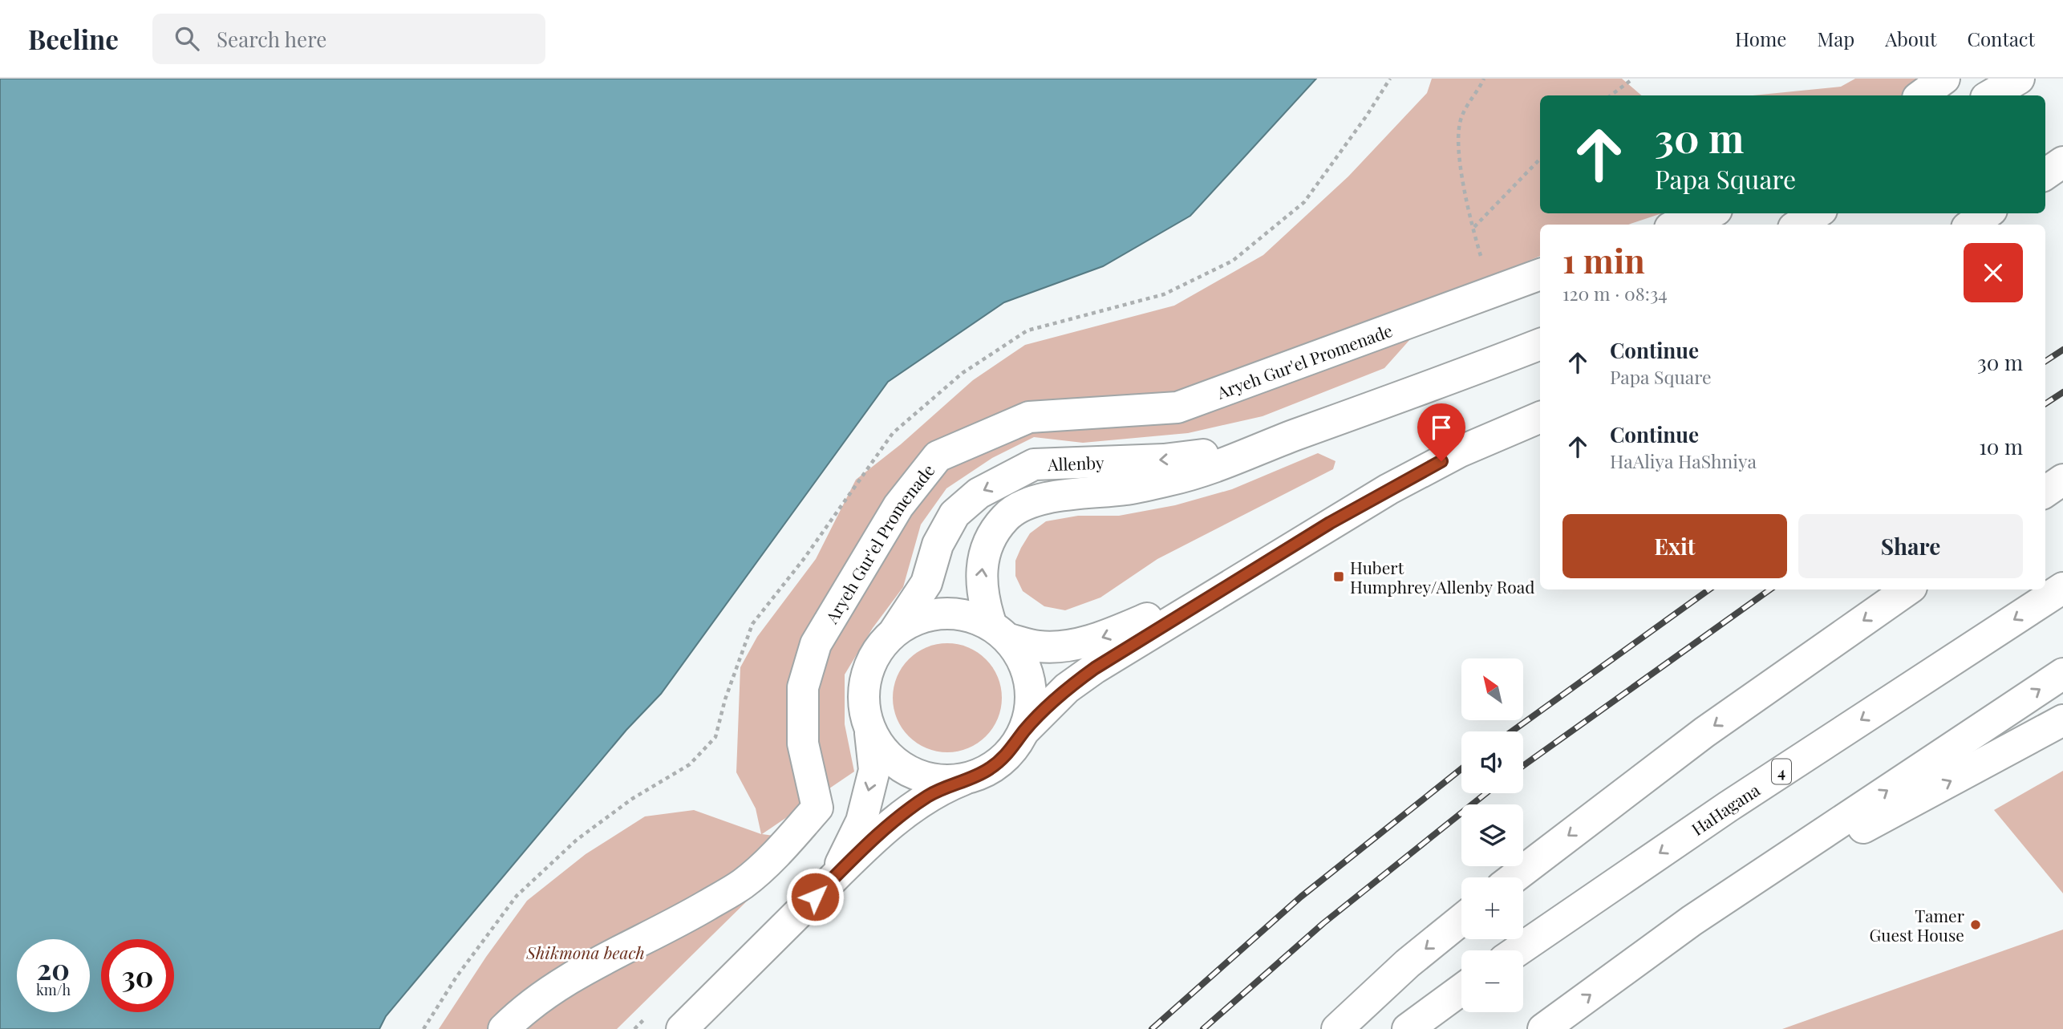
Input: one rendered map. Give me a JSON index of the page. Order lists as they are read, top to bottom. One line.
{"streets":{"main road":["Aryeh Gur'el Promenade","Allenby","4","HaHagana"]},"parks":["Shikmona beach"],"places":{"transit":["Hubert Humphrey/Allenby Road"],"other":["Tamer Guest House"]},"north":"top left","page":{"header":"Beeline","search":"Search here","nav":["Home","Map","About","Contact"],"turn":["30 m","Papa Square"],"heading":["1 min","120 m · 08:34"],"list":[{"name":"Continue","note":"Papa Square","value":"30 m"},{"name":"Continue","note":"HaAliya HaShniya","value":"10 m"}],"buttons":["Exit","Share"],"map_buttons":["+","−"],"speed":"20 km/h","limit":"30"}}
